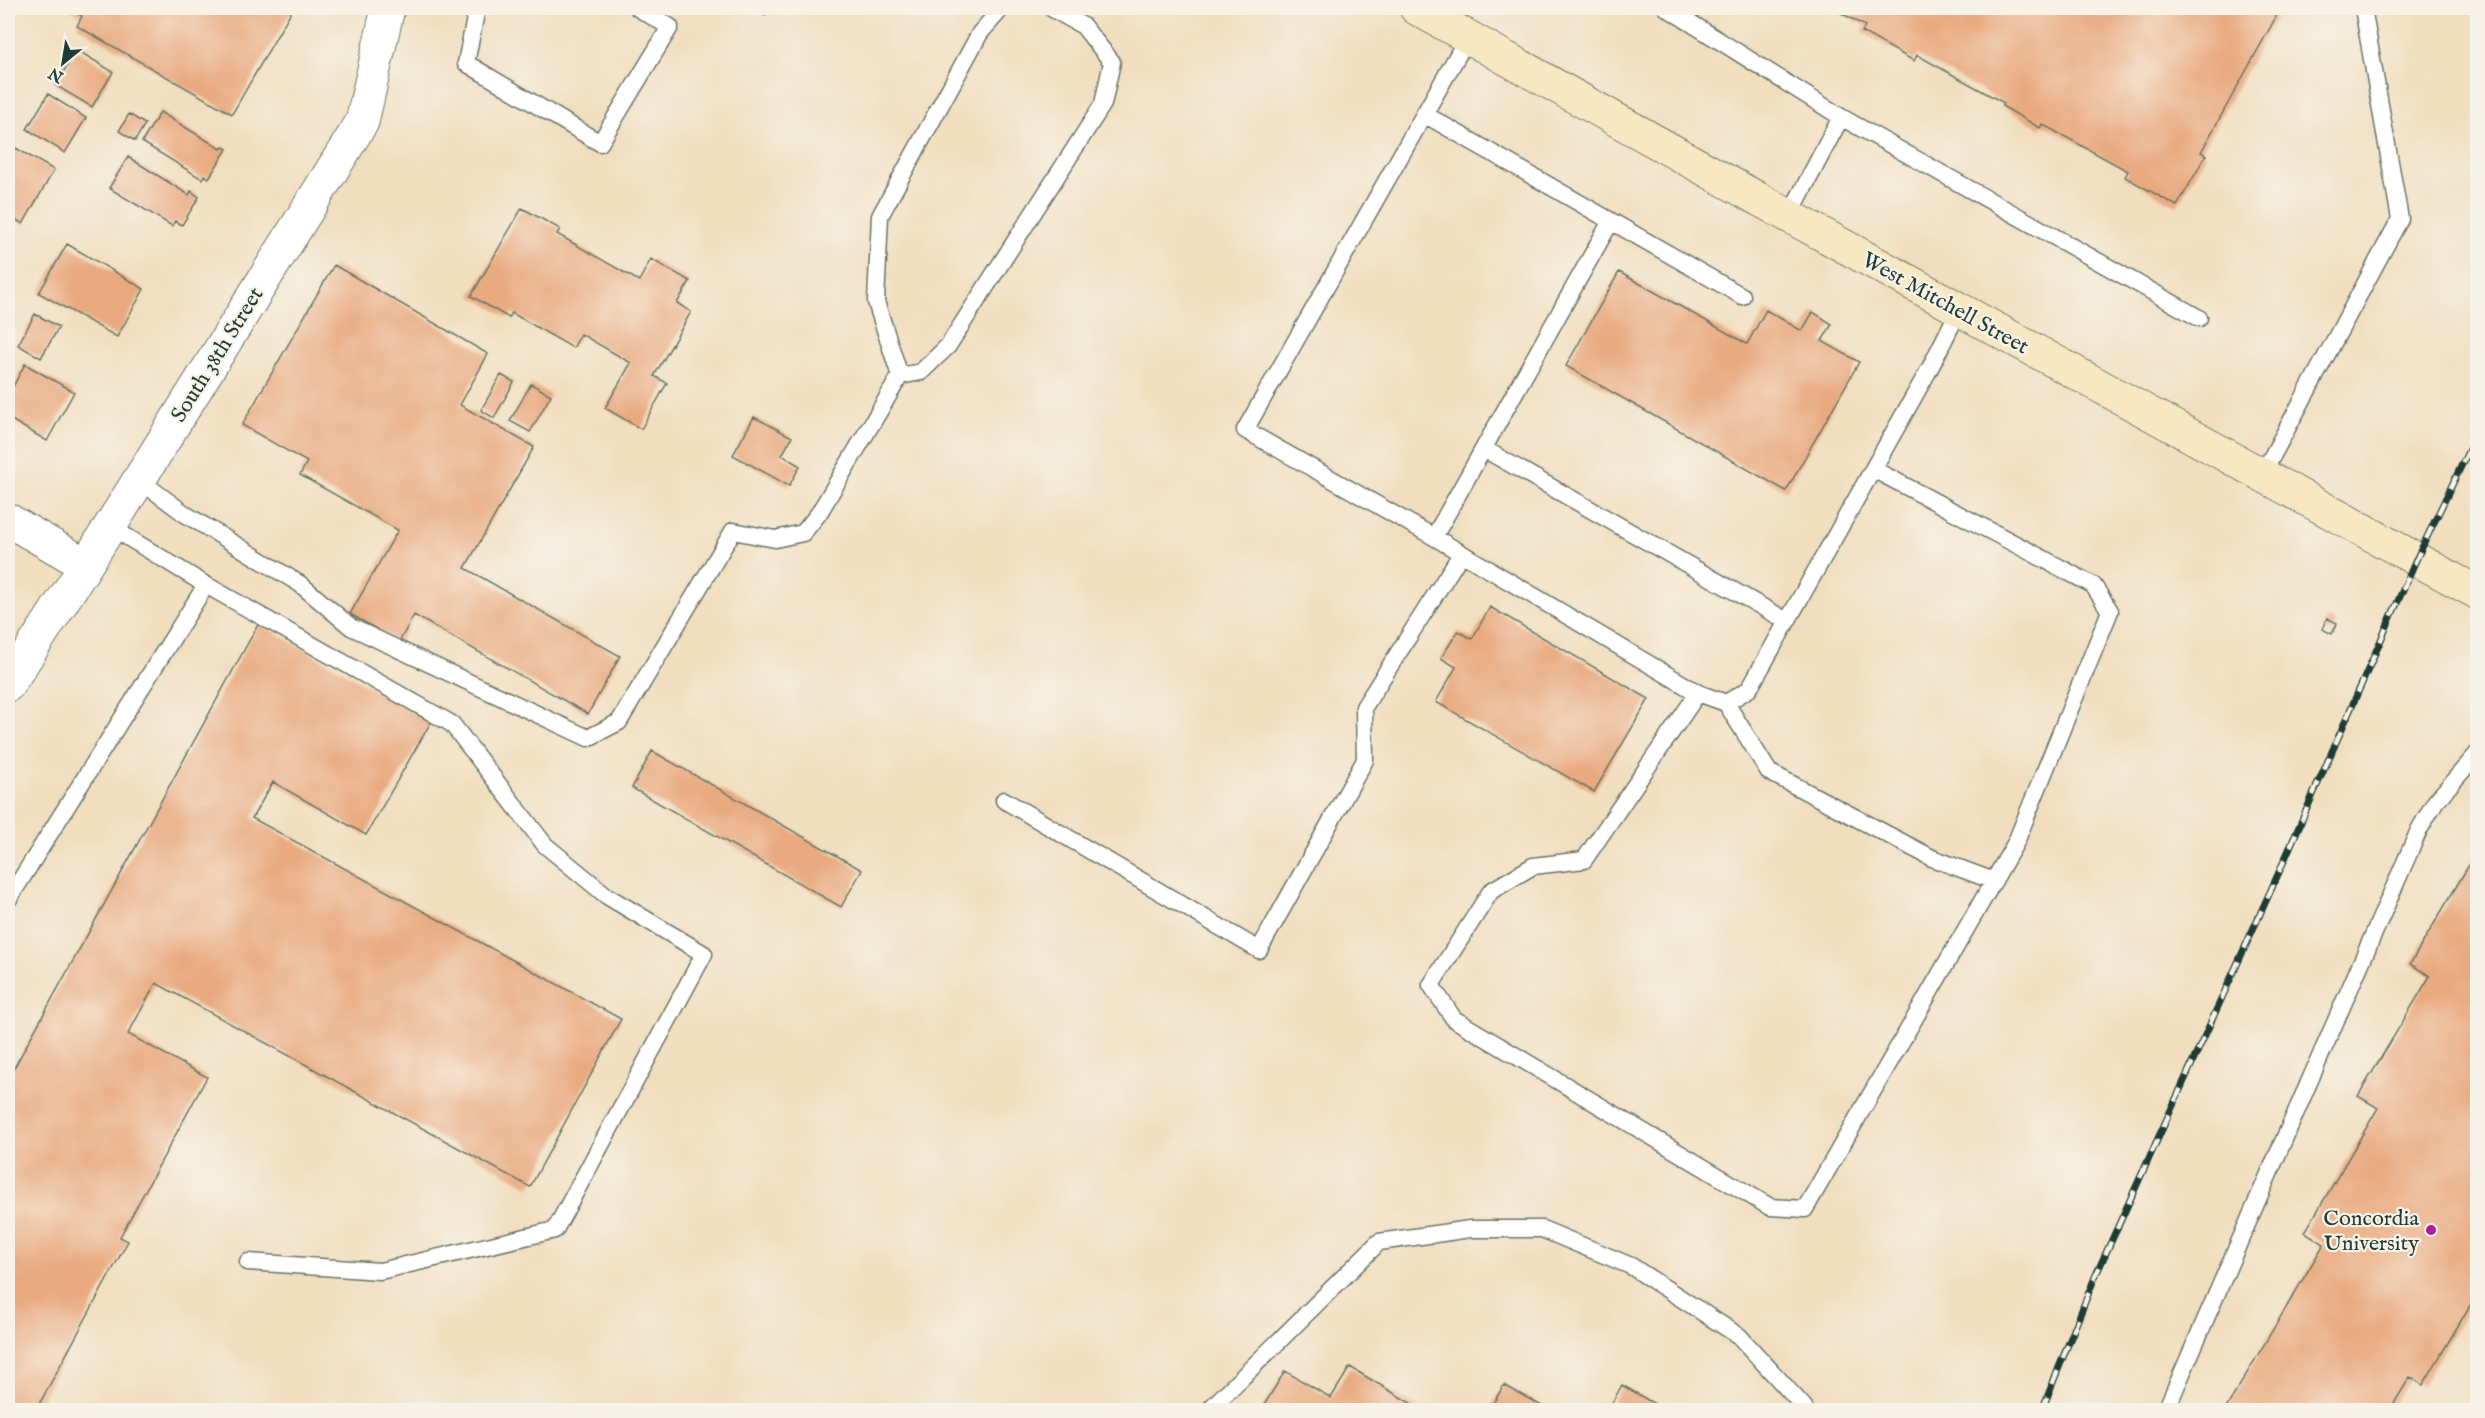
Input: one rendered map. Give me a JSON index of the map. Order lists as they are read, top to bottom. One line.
{"streets":{"street":["West Mitchell Street","South 38th Street"]},"places":["Concordia University"],"north":"bottom left"}
